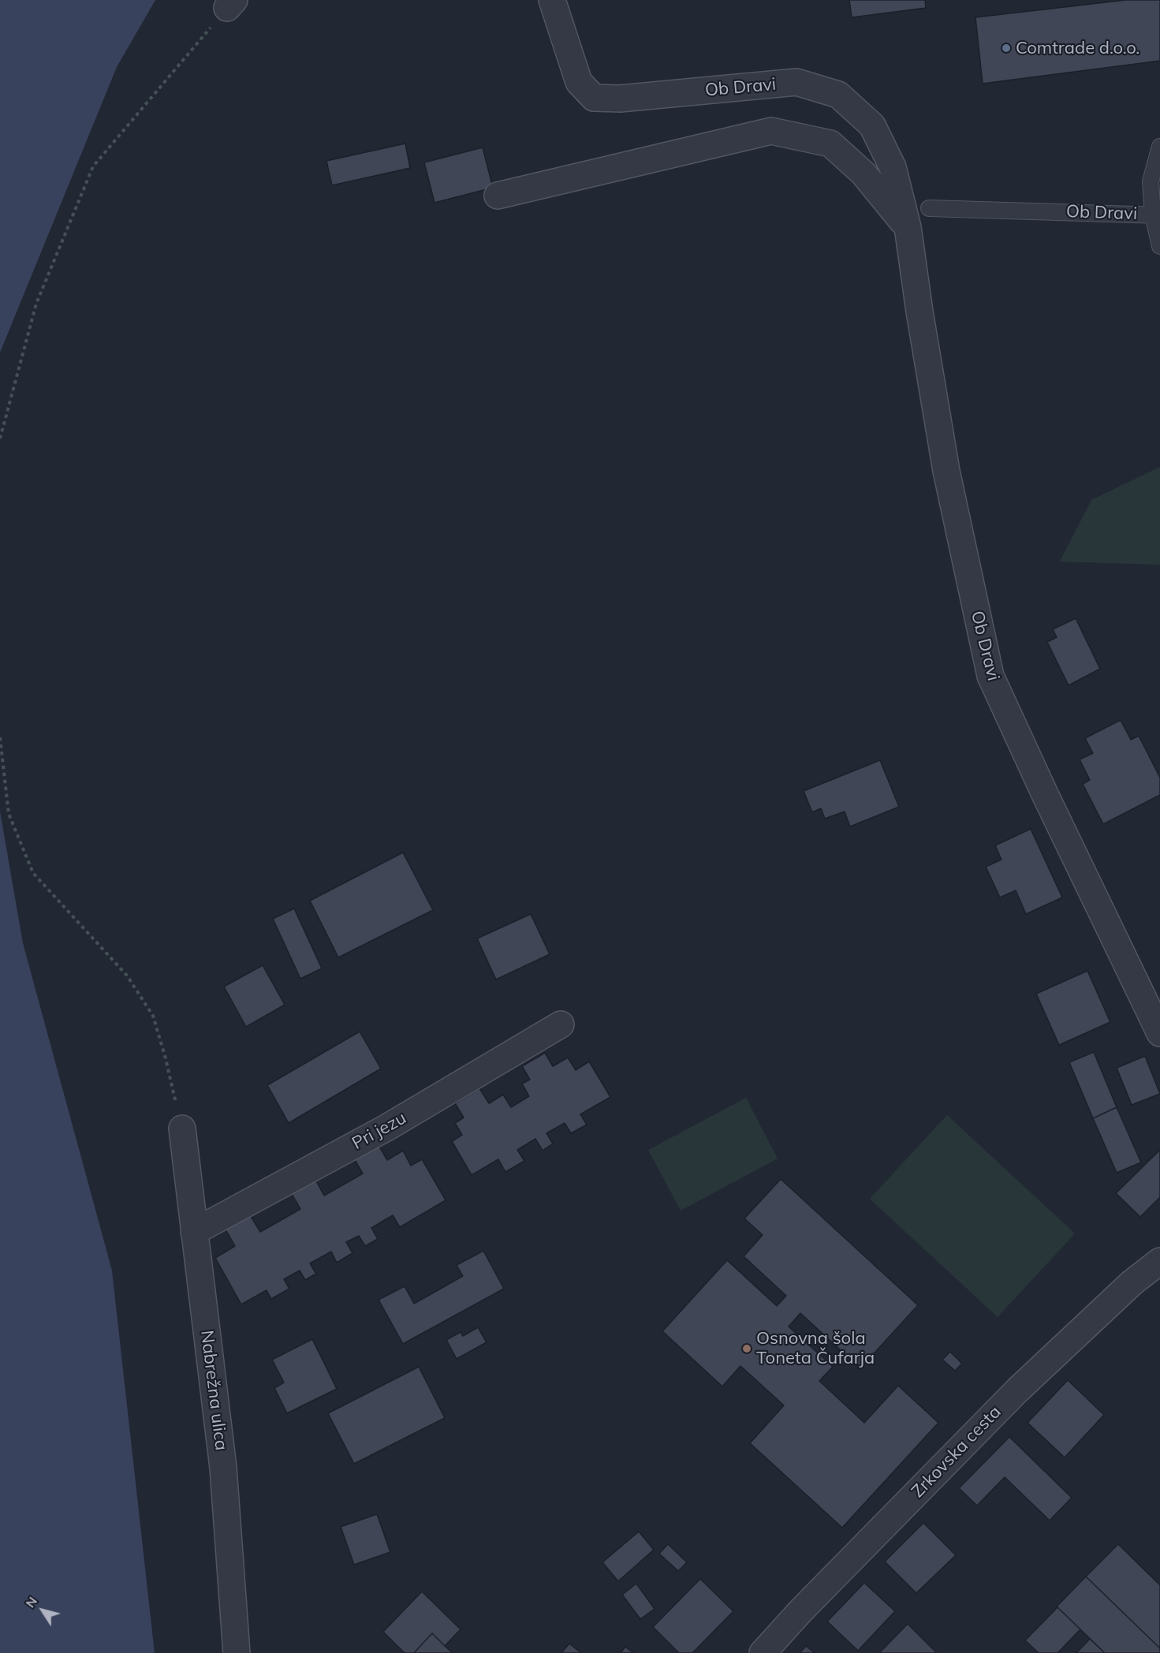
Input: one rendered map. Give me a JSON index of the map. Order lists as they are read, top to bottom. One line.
{"streets":{"street":["Ob Dravi","Pri jezu","Nabrežna ulica","Zrkovska cesta"]},"crossings":[["Pri jezu","Nabrežna ulica"]],"places":["Comtrade d.o.o.","Osnovna šola Toneta Čufarja"],"north":"top left"}
